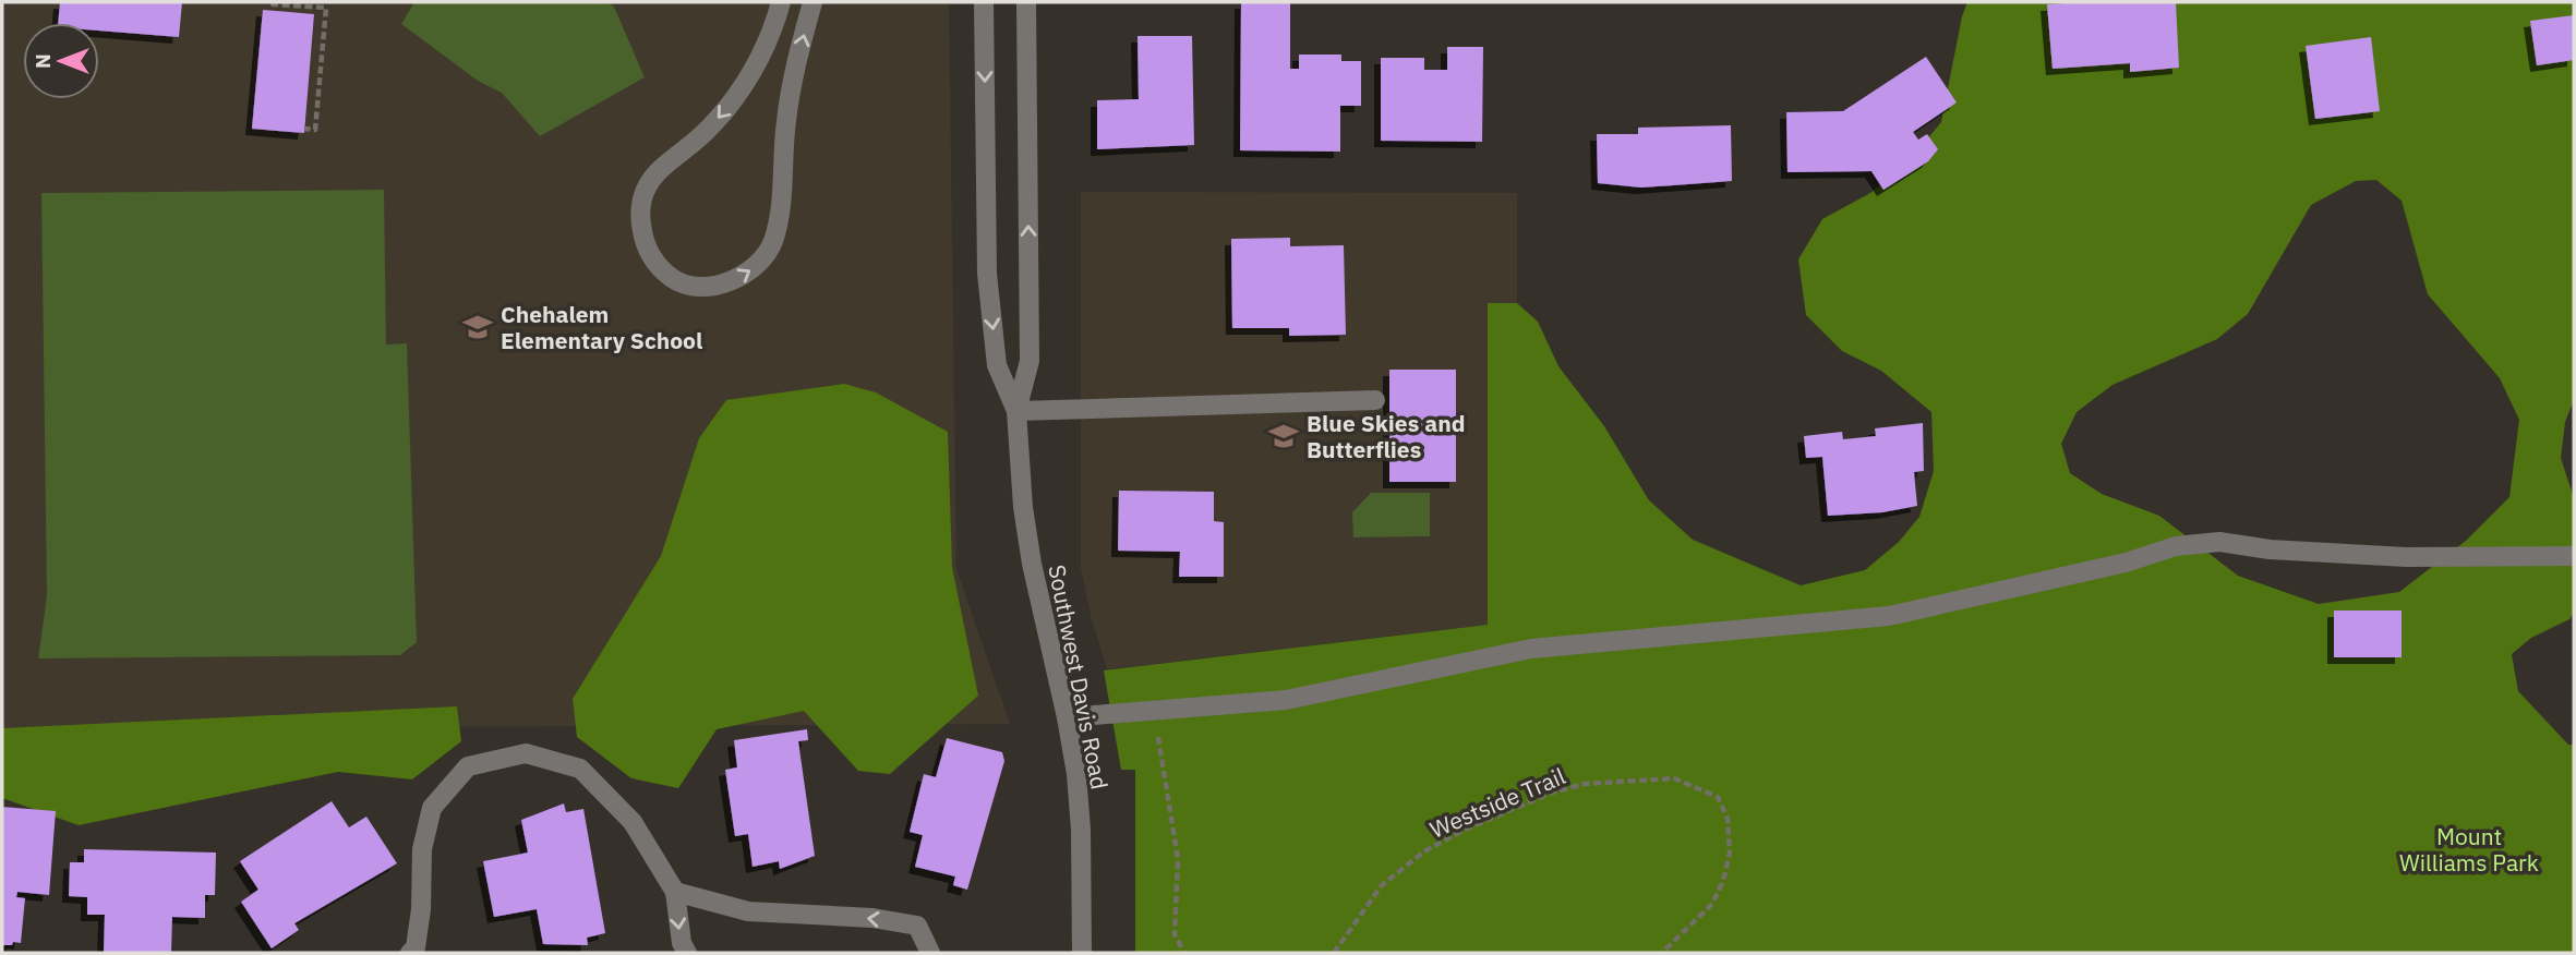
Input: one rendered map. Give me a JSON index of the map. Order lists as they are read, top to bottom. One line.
{"streets":{"street":["Southwest Davis Road"],"path":["Westside Trail"]},"parks":["Mount Williams Park"],"places":{"school or university":["Chehalem Elementary School","Blue Skies and Butterflies"]},"north":"left"}
